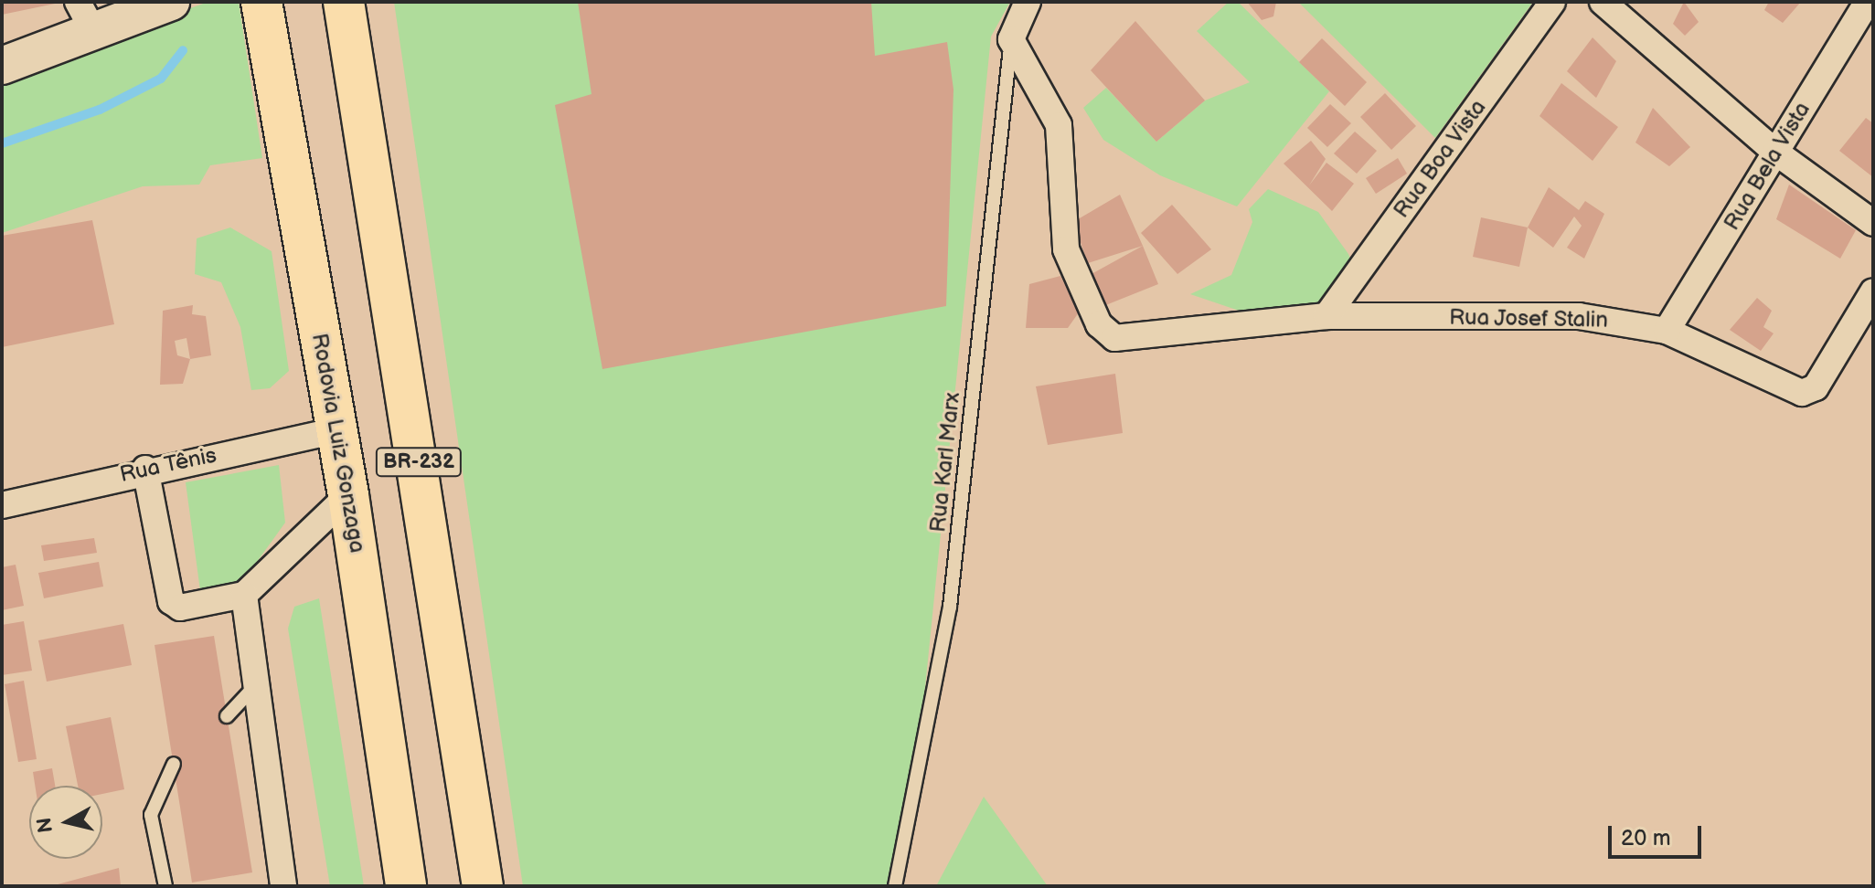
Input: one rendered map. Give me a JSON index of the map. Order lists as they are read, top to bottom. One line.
{"streets":{"highway":["Rodovia Luiz Gonzaga","BR-232"],"street":["Rua Boa Vista","Rua Bela Vista","Rua Josef Stalin","Rua Tênis"],"lane":["Rua Karl Marx"]},"crossings":[["Rua Boa Vista","Rua Josef Stalin"],["Rua Bela Vista","Rua Josef Stalin"],["Rua Josef Stalin","Rua Karl Marx"],["Rodovia Luiz Gonzaga","Rua Tênis"]],"scale_bar":"20 m","north":"left"}
